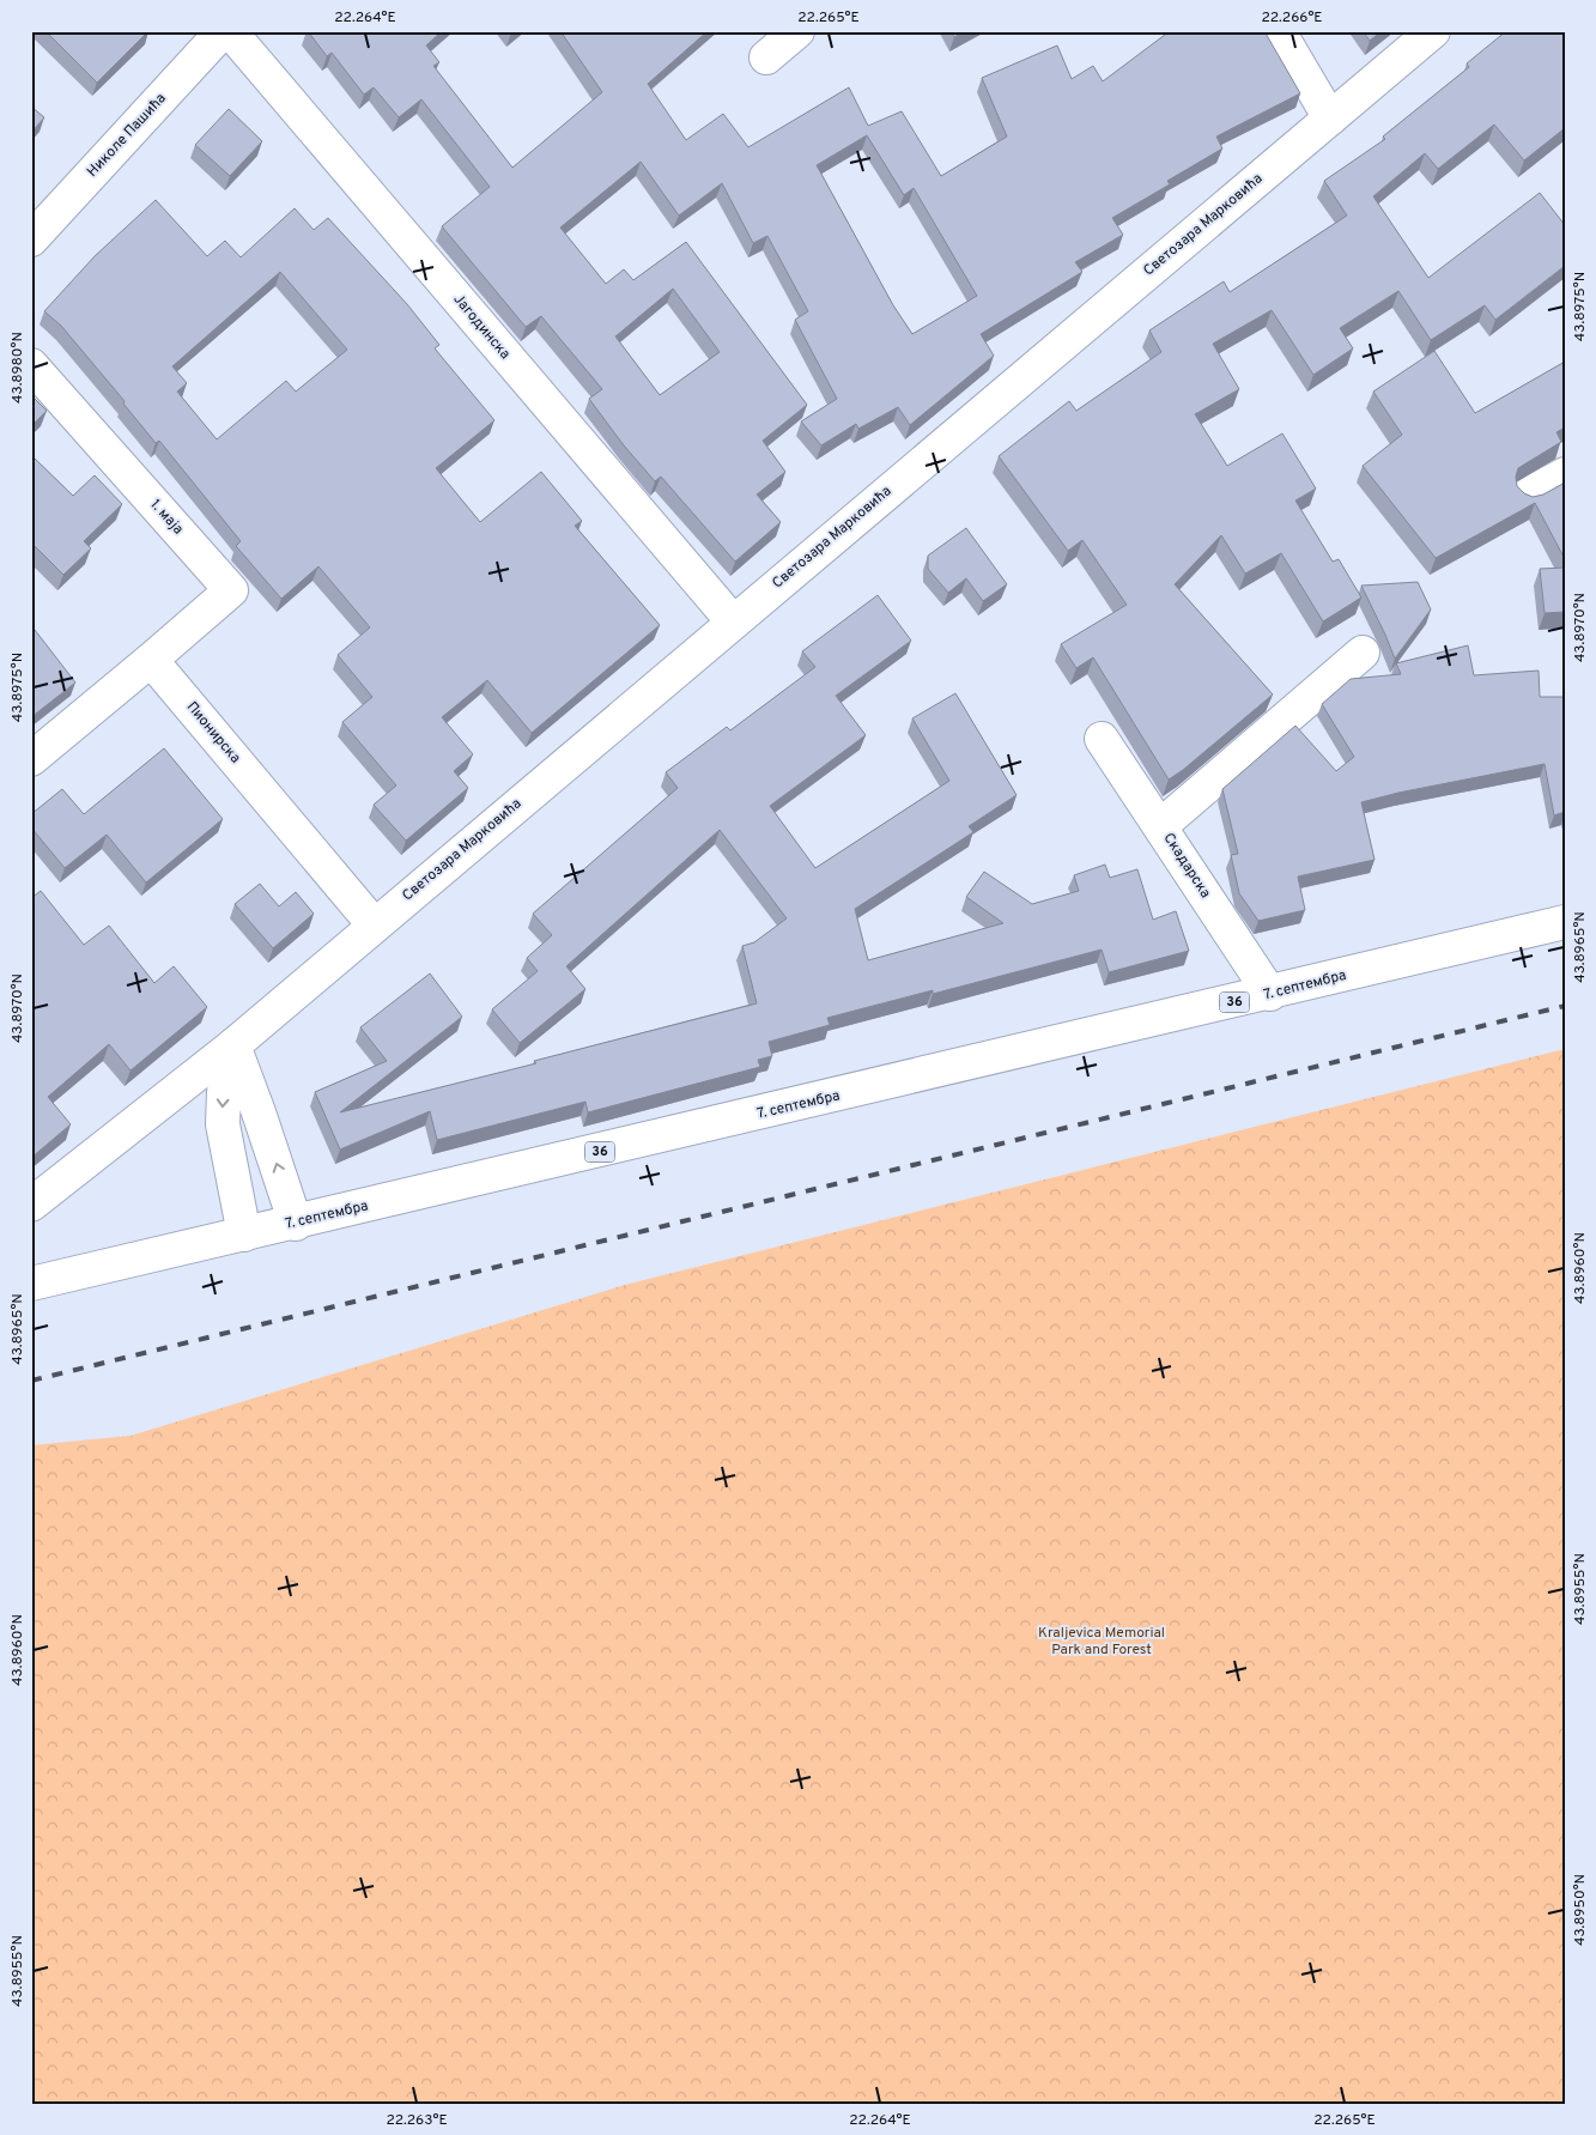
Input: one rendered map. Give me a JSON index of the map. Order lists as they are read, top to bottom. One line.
{"streets":{"street":["Николе Пашића","Светозара Марковића","Јагодинска","1. маја","Пионирска","Скадарска","7. септембра","36"]},"crossings":[["Светозара Марковића","Јагодинска"],["Светозара Марковића","Пионирска"],["1. маја","Пионирска"],["Скадарска","7. септембра"]],"parks":["Kraljevica Memorial Park and Forest"],"coordinates":["22.264°E","22.265°E","22.266°E","43.8975°N","43.8980°N","43.8970°N","43.8965°N","43.8960°N","43.8955°N","43.8950°N","22.263°E"]}
